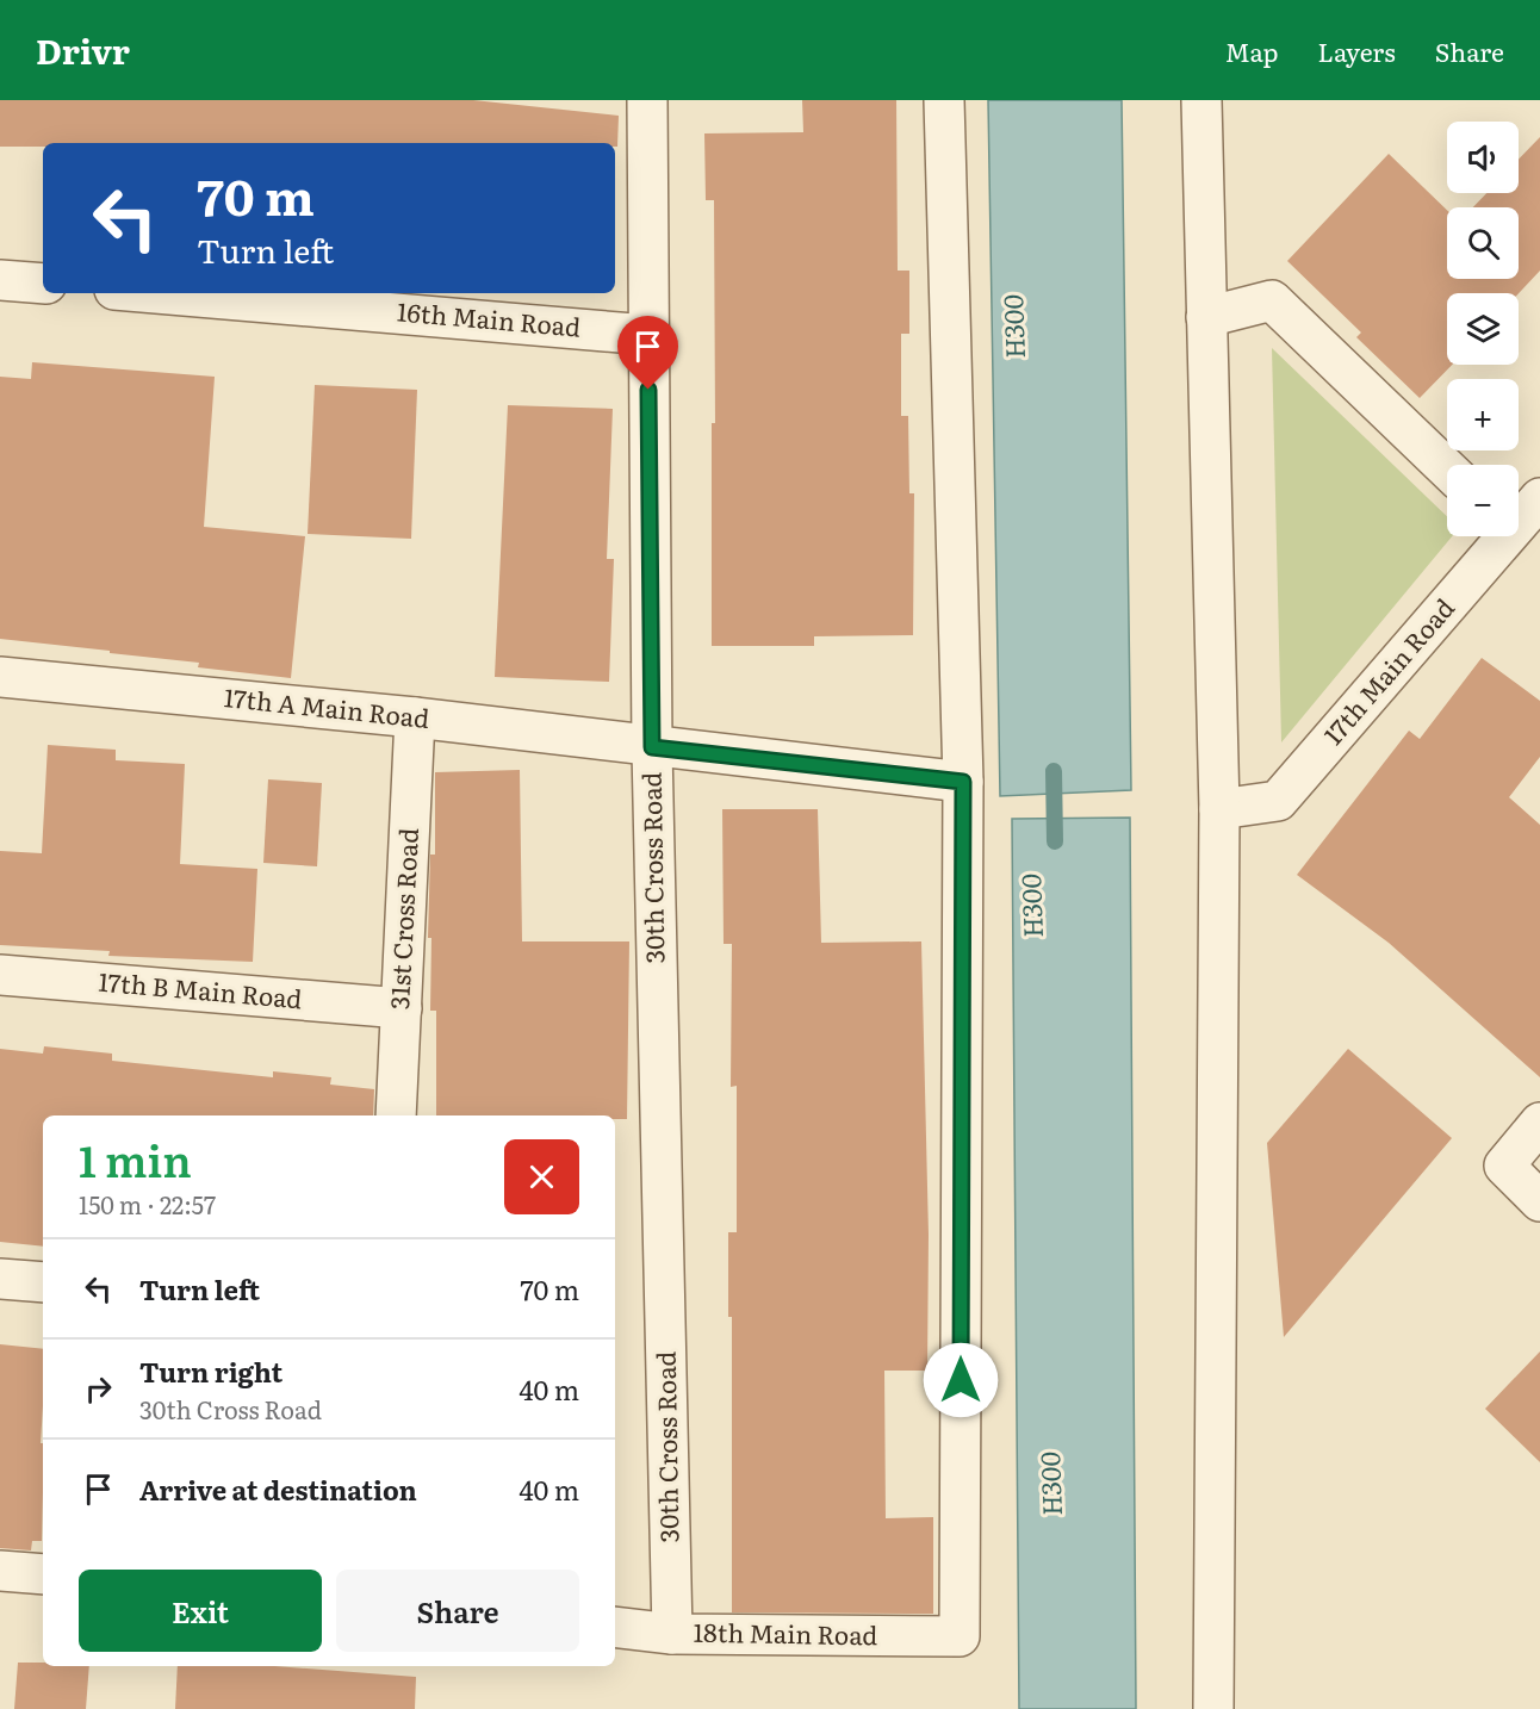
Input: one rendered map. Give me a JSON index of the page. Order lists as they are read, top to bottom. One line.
{"streets":{"street":["16th Main Road","17th Main Road","17th A Main Road","30th Cross Road","31st Cross Road","17th B Main Road","18th Main Road"]},"crossings":[["16th Main Road","30th Cross Road"],["17th A Main Road","30th Cross Road"],["17th A Main Road","31st Cross Road"],["17th A Main Road","18th Main Road"],["30th Cross Road","18th Main Road"],["31st Cross Road","17th B Main Road"]],"water":["H300"],"page":{"header":"Drivr","nav":["Map","Layers","Share"],"map_buttons":["+","−"],"turn":["70 m","Turn left"],"heading":["1 min","150 m · 22:57"],"list":[{"name":"Turn left","value":"70 m"},{"name":"Turn right","note":"30th Cross Road","value":"40 m"},{"name":"Arrive at destination","value":"40 m"}],"buttons":["Exit","Share"]}}
